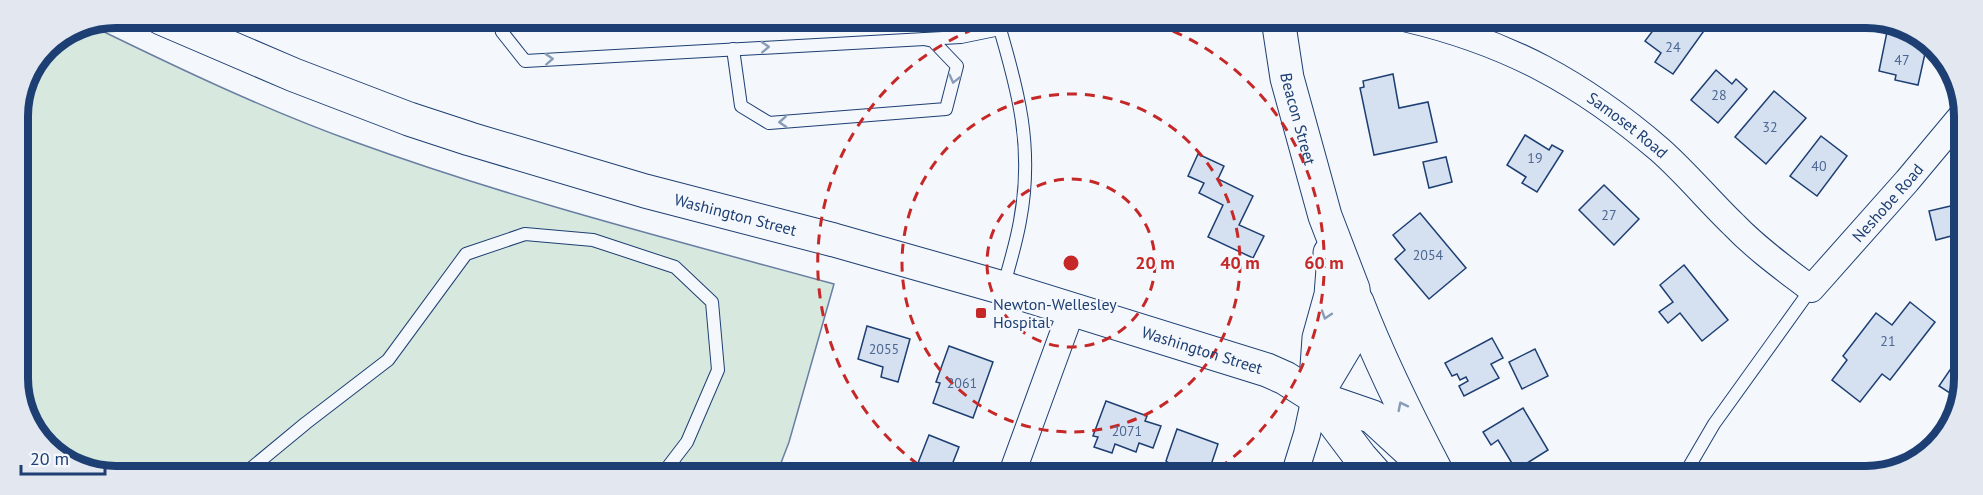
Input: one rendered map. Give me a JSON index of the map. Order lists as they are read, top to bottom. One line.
{"streets":{"main road":["Beacon Street","Washington Street"],"street":["Samoset Road","Neshobe Road"]},"crossings":[["Beacon Street","Washington Street"],["Samoset Road","Neshobe Road"]],"places":{"transit":["Newton-Wellesley Hospital"]},"house_numbers":["24","47","28","32","19","40","27","2054","21","2055","2061","2071"],"scale_bar":"20 m","rings":["20 m","40 m","60 m"]}
